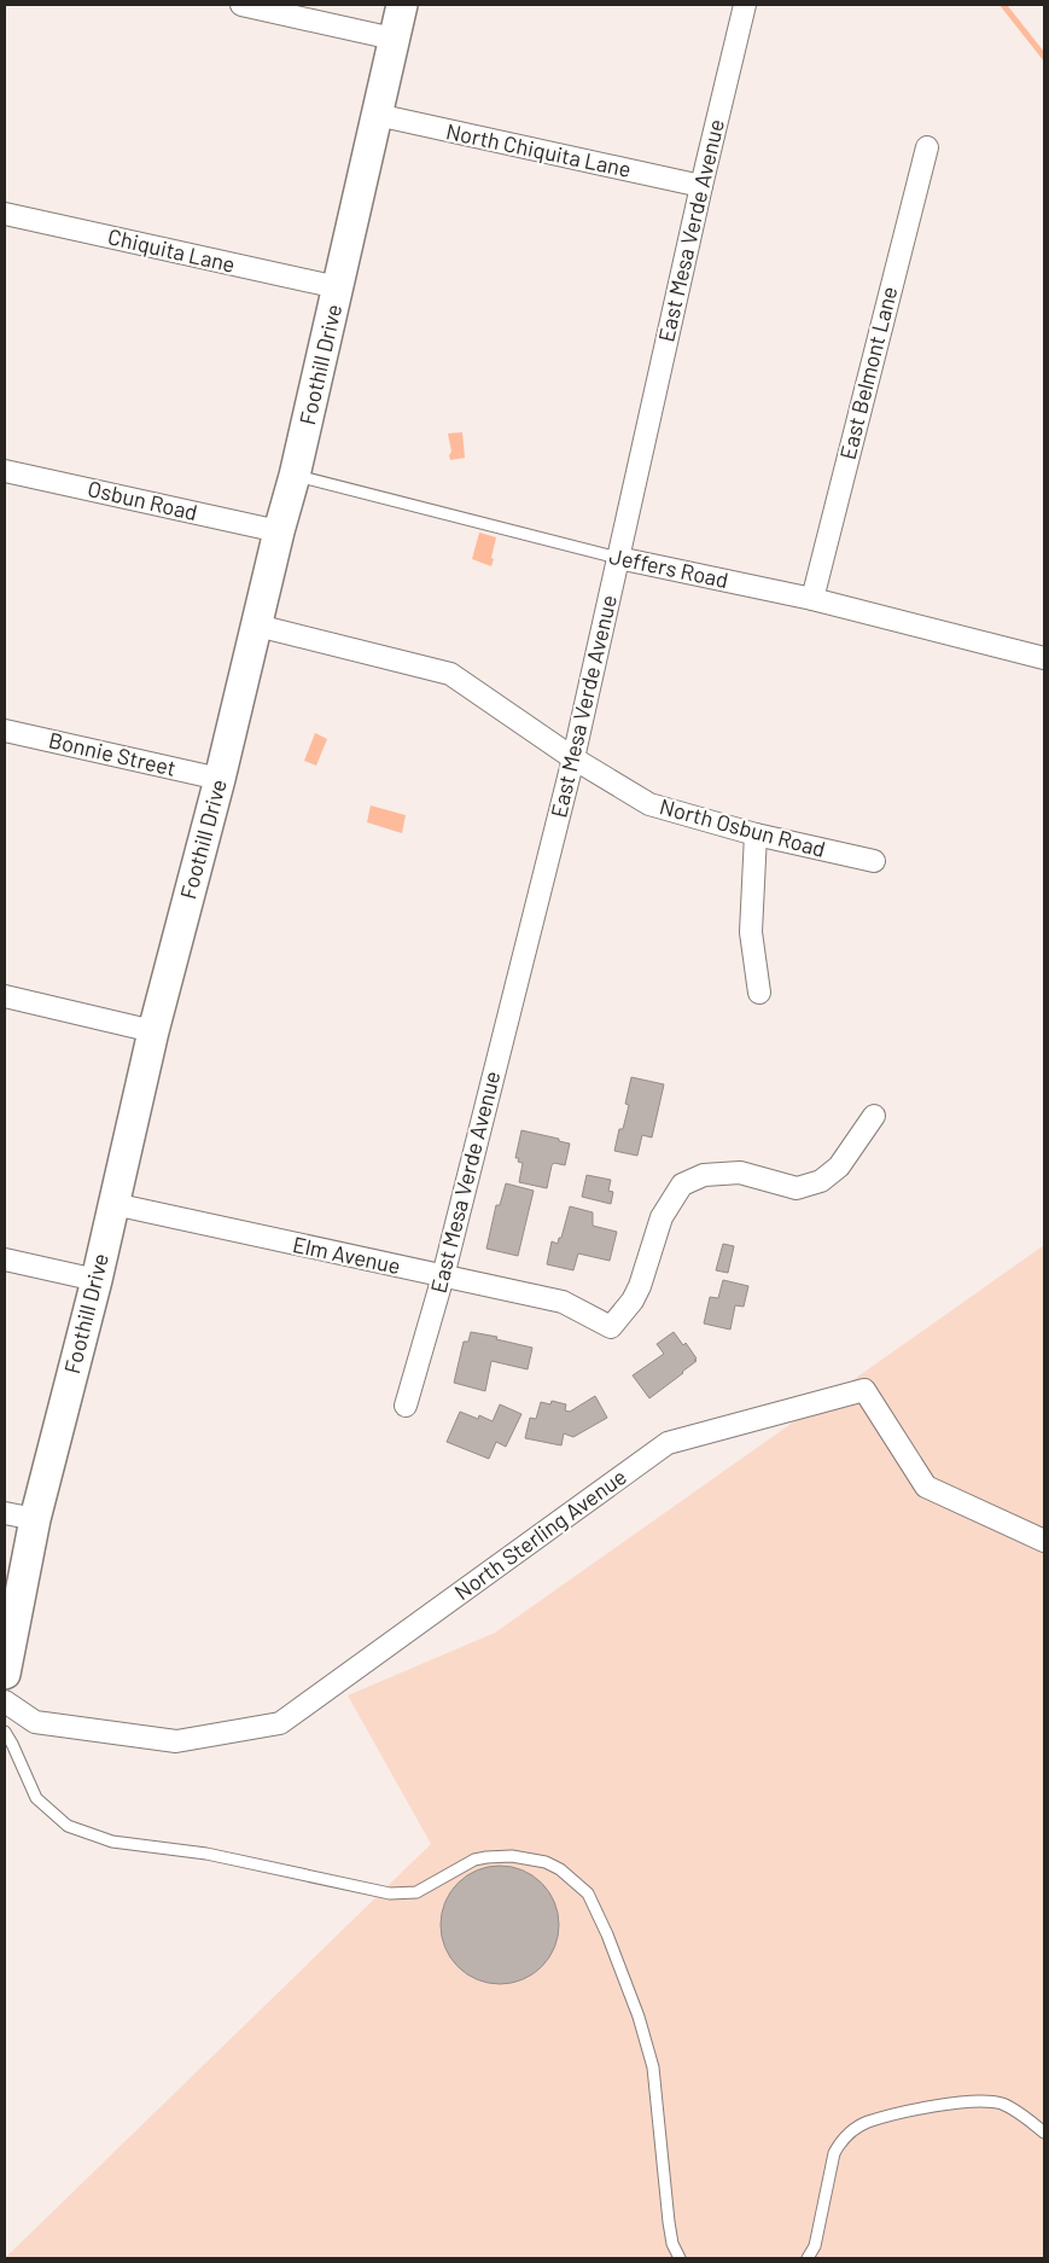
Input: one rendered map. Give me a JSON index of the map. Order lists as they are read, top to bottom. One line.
{"streets":{"street":["North Chiquita Lane","East Mesa Verde Avenue","Chiquita Lane","Foothill Drive","East Belmont Lane","Osbun Road","Jeffers Road","Bonnie Street","North Osbun Road","Elm Avenue","North Sterling Avenue"]},"crossings":[["North Chiquita Lane","East Mesa Verde Avenue"],["North Chiquita Lane","Foothill Drive"],["East Mesa Verde Avenue","Jeffers Road"],["East Mesa Verde Avenue","North Osbun Road"],["East Mesa Verde Avenue","Elm Avenue"],["Chiquita Lane","Foothill Drive"],["Foothill Drive","Osbun Road"],["Foothill Drive","Jeffers Road"],["Foothill Drive","Bonnie Street"],["Foothill Drive","North Osbun Road"],["Foothill Drive","Elm Avenue"],["East Belmont Lane","Jeffers Road"]]}
